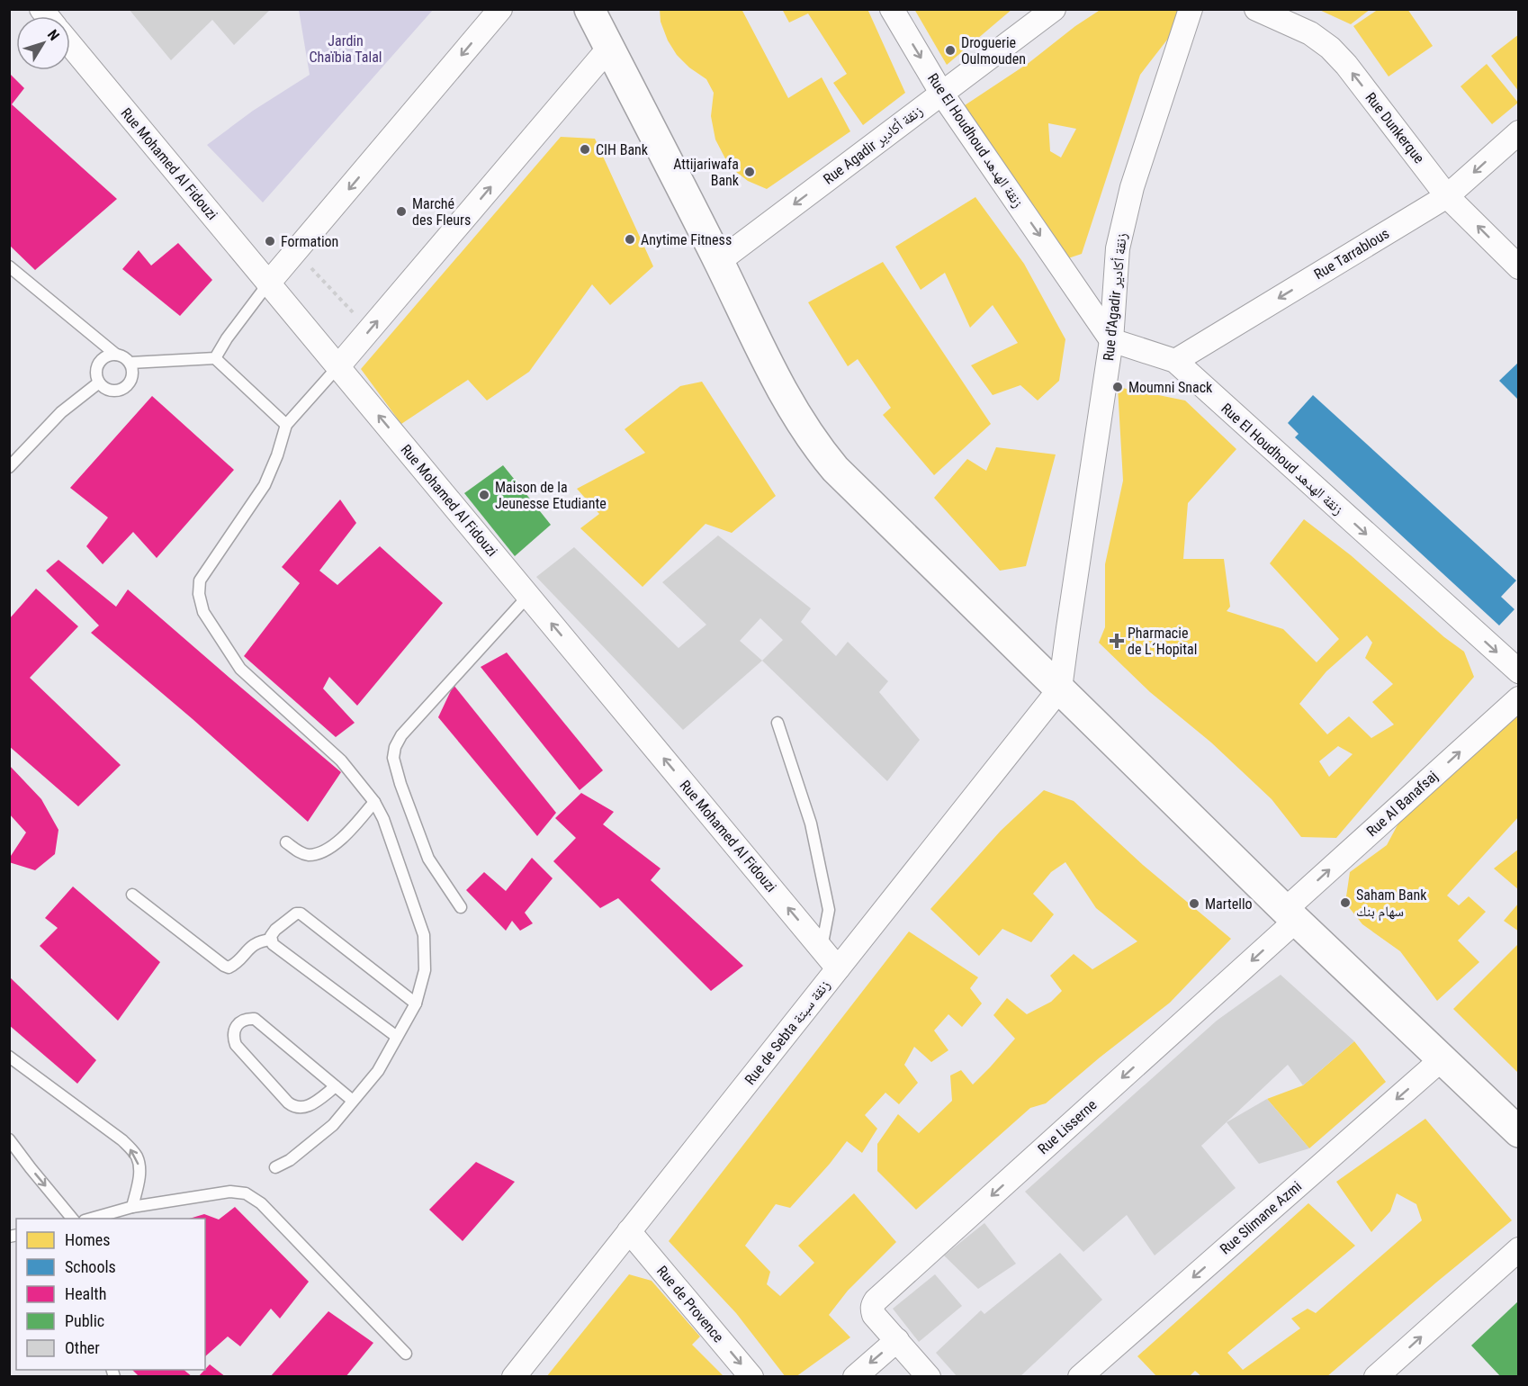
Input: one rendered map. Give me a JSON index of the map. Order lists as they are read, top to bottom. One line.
{"streets":{"street":["Rue Dunkerque","Rue El Houdhoud زنقة الهدهد","Rue Agadir زنقة أكادير","Rue Mohamed Al Fidouzi","Rue Tarrablous","Rue d'Agadir زنقة أكادير","Rue Al Banafsaj","Rue de Sebta زنقة سبتة","Rue Lisserne","Rue Slimane Azmi","Rue de Provence"]},"crossings":[["Rue Dunkerque","Rue Tarrablous"],["Rue El Houdhoud زنقة الهدهد","Rue Agadir زنقة أكادير"],["Rue El Houdhoud زنقة الهدهد","Rue Tarrablous"],["Rue El Houdhoud زنقة الهدهد","Rue d'Agadir زنقة أكادير"],["Rue Mohamed Al Fidouzi","Rue de Sebta زنقة سبتة"],["Rue d'Agadir زنقة أكادير","Rue de Sebta زنقة سبتة"],["Rue Al Banafsaj","Rue Lisserne"],["Rue de Sebta زنقة سبتة","Rue de Provence"]],"one_way":["Rue Dunkerque","Rue El Houdhoud زنقة الهدهد","Rue Agadir زنقة أكادير","Rue Mohamed Al Fidouzi","Rue Tarrablous","Rue Al Banafsaj","Rue Lisserne","Rue de Provence"],"parks":["Jardin Chaïbia Talal"],"places":{"other":["Droguerie Oulmouden","CIH Bank","Attijariwafa Bank","Marché des Fleurs","Anytime Fitness","Formation","Moumni Snack","Maison de la Jeunesse Etudiante","Saham Bank سهام بنك","Martello"],"health":["Pharmacie de L´Hopital"]},"legend":["Homes","Schools","Health","Public","Other"],"north":"top right"}
